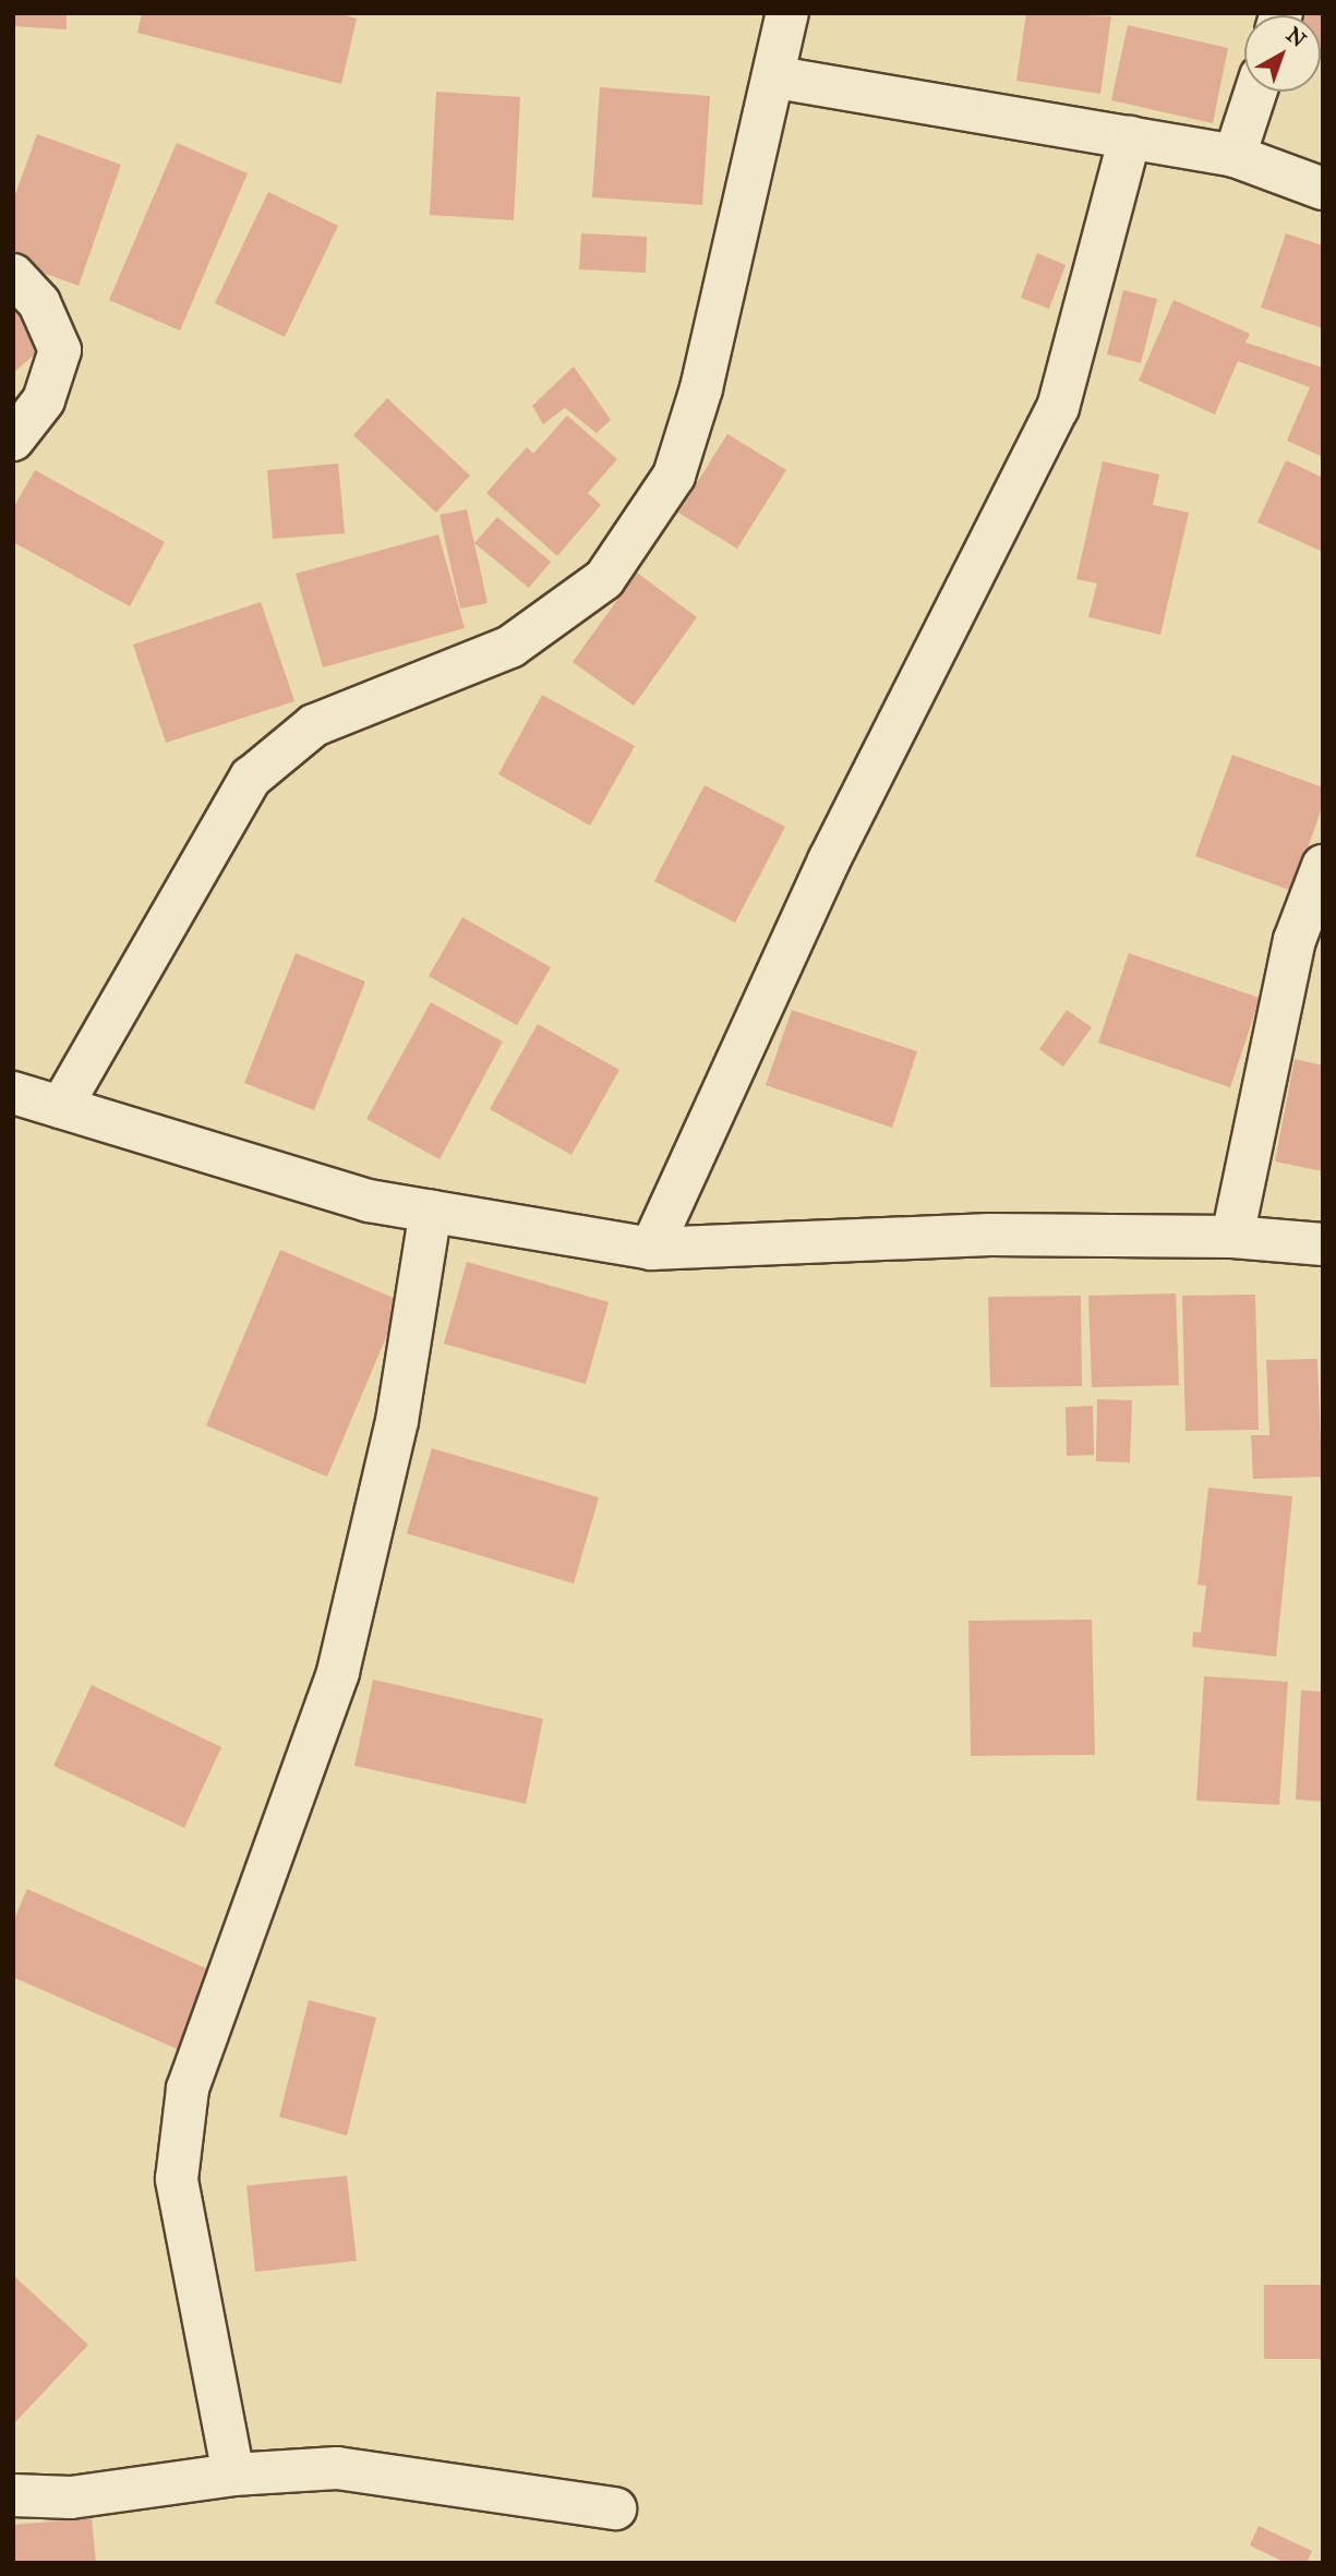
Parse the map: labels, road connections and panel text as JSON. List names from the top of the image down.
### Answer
{
  "north": "top right"
}
